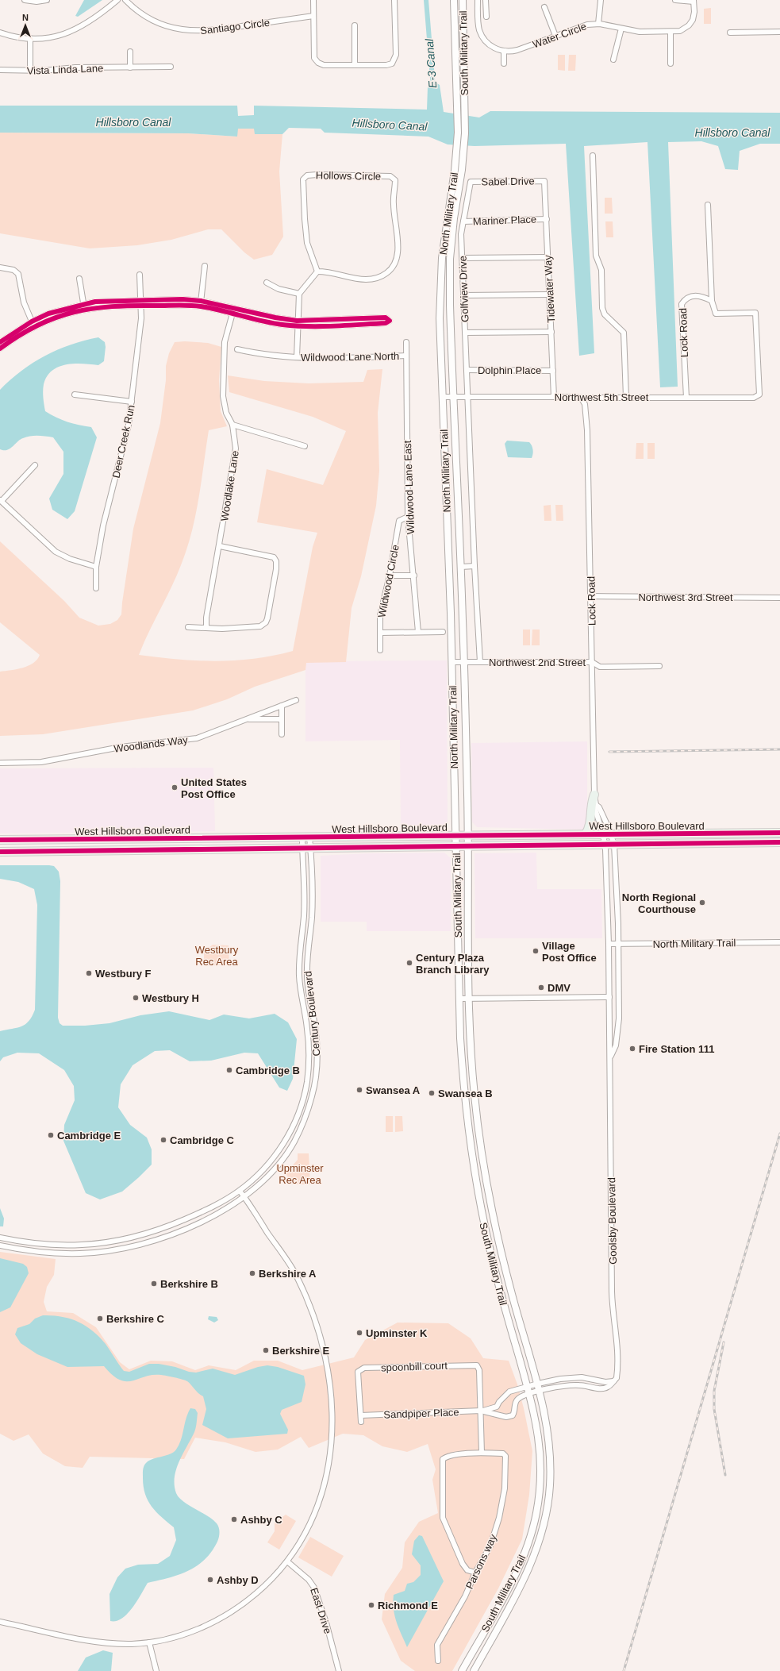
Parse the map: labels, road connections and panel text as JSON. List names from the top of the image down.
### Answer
{
  "streets": {
    "main road": ["West Hillsboro Boulevard"],
    "street": [
      "Santiago Circle",
      "Water Circle",
      "South Military Trail",
      "Vista Linda Lane",
      "Hollows Circle",
      "Sabel Drive",
      "North Military Trail",
      "Mariner Place",
      "Golfview Drive",
      "Tidewater Way",
      "Lock Road",
      "Wildwood Lane North",
      "Dolphin Place",
      "Northwest 5th Street",
      "Deer Creek Run",
      "Woodlake Lane",
      "Wildwood Lane East",
      "Wildwood Circle",
      "Northwest 3rd Street",
      "Northwest 2nd Street",
      "Woodlands Way",
      "Century Boulevard",
      "Goolsby Boulevard",
      "spoonbill court",
      "Sandpiper Place",
      "Parsons way",
      "East Drive"
    ]
  },
  "crossings": [
    ["South Military Trail", "North Military Trail"],
    ["South Military Trail", "West Hillsboro Boulevard"],
    ["South Military Trail", "Sandpiper Place"],
    ["Sabel Drive", "Golfview Drive"],
    ["Sabel Drive", "Tidewater Way"],
    ["North Military Trail", "Northwest 5th Street"],
    ["North Military Trail", "Northwest 2nd Street"],
    ["North Military Trail", "West Hillsboro Boulevard"],
    ["North Military Trail", "Goolsby Boulevard"],
    ["Mariner Place", "Golfview Drive"],
    ["Mariner Place", "Tidewater Way"],
    ["Golfview Drive", "Dolphin Place"],
    ["Golfview Drive", "Northwest 5th Street"],
    ["Tidewater Way", "Dolphin Place"],
    ["Tidewater Way", "Northwest 5th Street"],
    ["Lock Road", "Northwest 5th Street"],
    ["Lock Road", "Northwest 3rd Street"],
    ["Lock Road", "Northwest 2nd Street"],
    ["Lock Road", "West Hillsboro Boulevard"],
    ["Lock Road", "Goolsby Boulevard"],
    ["Wildwood Lane North", "Wildwood Lane East"],
    ["Wildwood Lane East", "Wildwood Circle"],
    ["West Hillsboro Boulevard", "Century Boulevard"],
    ["West Hillsboro Boulevard", "Goolsby Boulevard"],
    ["spoonbill court", "Sandpiper Place"]
  ],
  "water": ["E-3 Canal", "Hillsboro Canal"],
  "parks": ["Westbury Rec Area", "Upminster Rec Area"],
  "places": [
    "United States Post Office",
    "North Regional Courthouse",
    "Village Post Office",
    "Century Plaza Branch Library",
    "Westbury F",
    "DMV",
    "Westbury H",
    "Fire Station 111",
    "Cambridge B",
    "Swansea A",
    "Swansea B",
    "Cambridge E",
    "Cambridge C",
    "Berkshire A",
    "Berkshire B",
    "Berkshire C",
    "Upminster K",
    "Berkshire E",
    "Ashby C",
    "Ashby D",
    "Richmond E"
  ],
  "north": "top"
}
